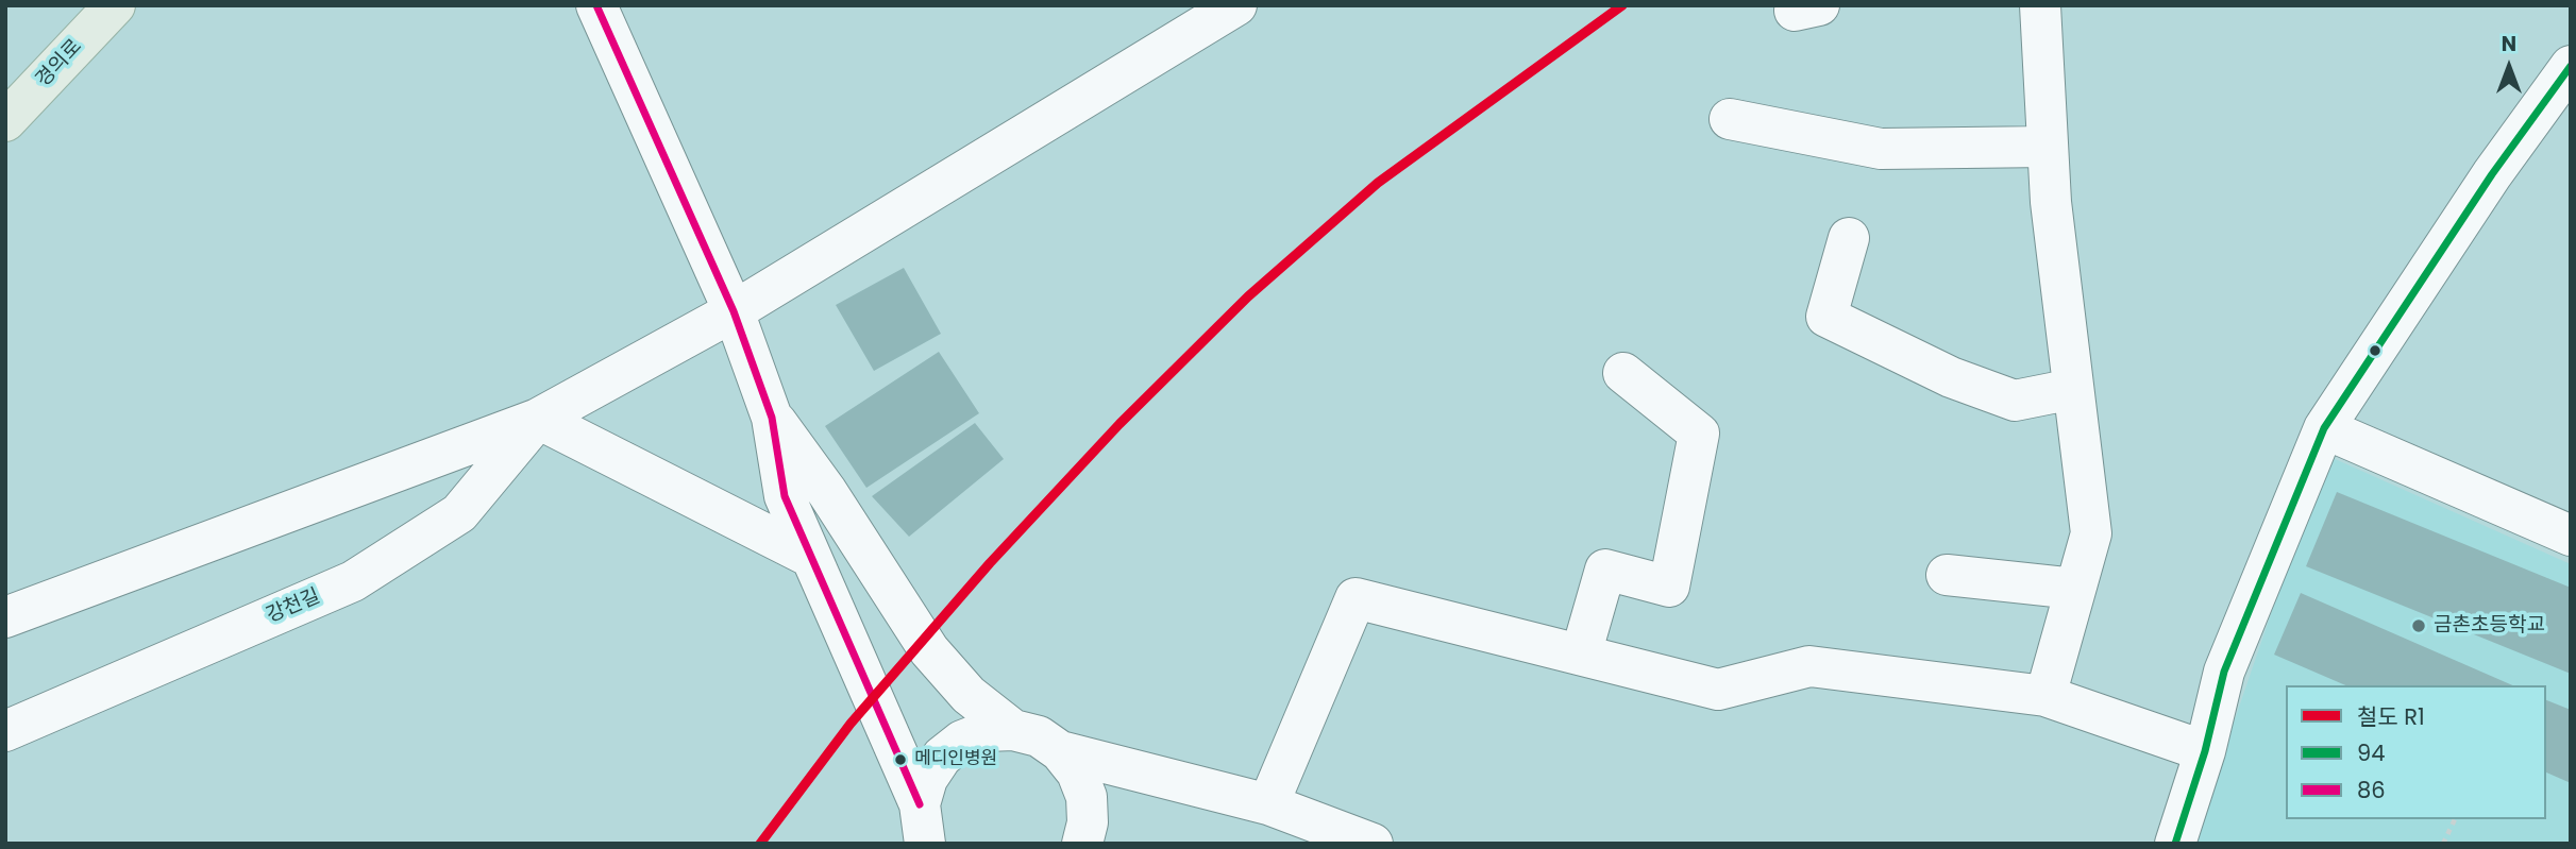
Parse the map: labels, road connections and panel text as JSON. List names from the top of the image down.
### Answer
{
  "streets": {
    "main road": ["경의로"],
    "street": ["강천길"]
  },
  "places": ["금촌초등학교", "메디인병원"],
  "lines": ["rail line R1", "transit line 86", "transit line 94"],
  "legend": ["철도 R1", "94", "86"],
  "north": "top"
}
